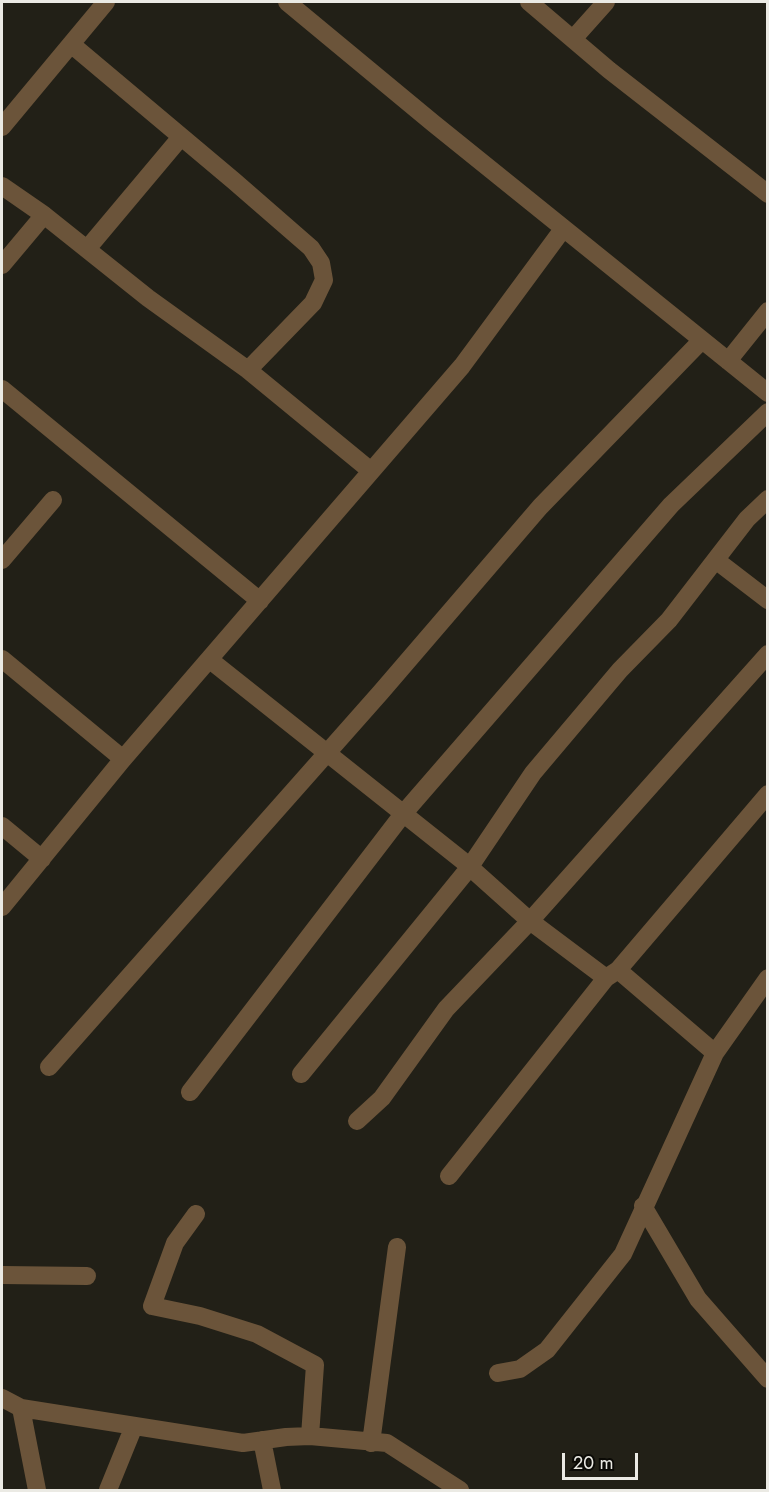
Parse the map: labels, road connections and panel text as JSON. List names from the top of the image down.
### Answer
{
  "scale_bar": "20 m"
}
